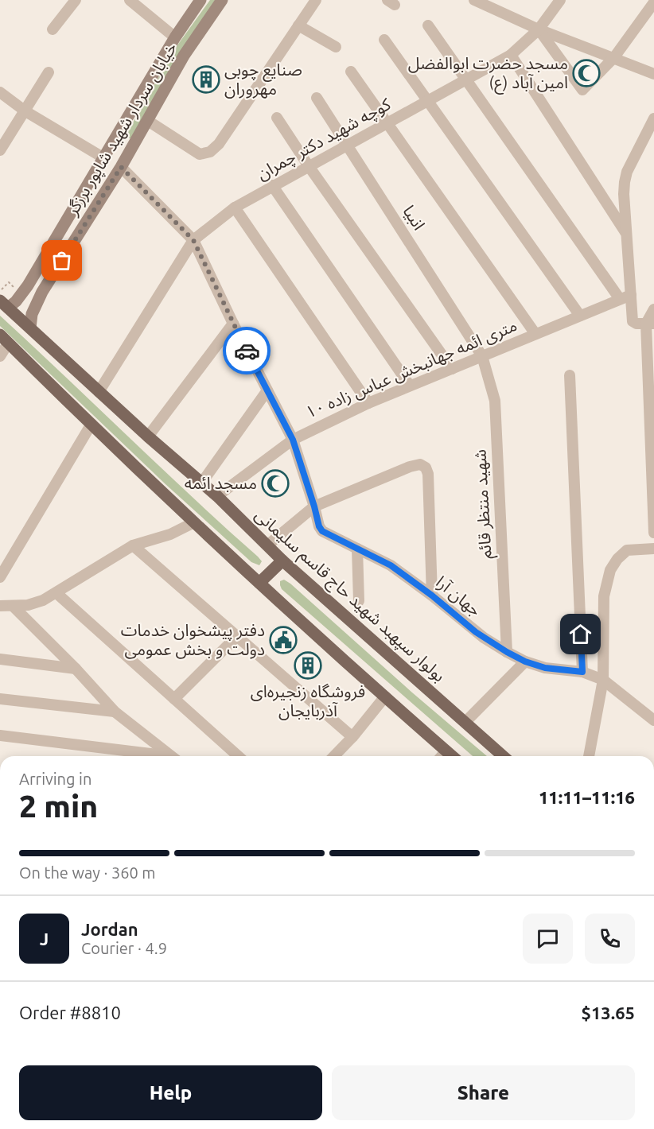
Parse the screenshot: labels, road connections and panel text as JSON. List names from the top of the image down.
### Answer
{
  "streets": {
    "main road": ["خیابان سردار شهید شاپور برزگر", "بولوار سپهبد شهید حاج قاسم سلیمانی"],
    "street": [
      "کوچه شهید دکتر چمران",
      "انبیا",
      "۱۰ متری ائمه جهانبخش عباس زاده",
      "شهید منتظر قائم",
      "جهان آرا"
    ]
  },
  "crossings": [
    ["خیابان سردار شهید شاپور برزگر", "بولوار سپهبد شهید حاج قاسم سلیمانی"],
    ["خیابان سردار شهید شاپور برزگر", "جهان آرا"],
    ["کوچه شهید دکتر چمران", "انبیا"],
    ["کوچه شهید دکتر چمران", "بولوار سپهبد شهید حاج قاسم سلیمانی"],
    ["کوچه شهید دکتر چمران", "جهان آرا"],
    ["انبیا", "۱۰ متری ائمه جهانبخش عباس زاده"],
    ["انبیا", "شهید منتظر قائم"],
    ["۱۰ متری ائمه جهانبخش عباس زاده", "شهید منتظر قائم"],
    ["۱۰ متری ائمه جهانبخش عباس زاده", "بولوار سپهبد شهید حاج قاسم سلیمانی"],
    ["۱۰ متری ائمه جهانبخش عباس زاده", "جهان آرا"],
    ["شهید منتظر قائم", "جهان آرا"]
  ],
  "places": {
    "mosque": ["مسجد حضرت ابوالفضل (ع) امین آباد", "مسجد ائمه"],
    "building": ["صنایع چوبی مهروران", "فروشگاه زنجیره‌ای آذربایجان"],
    "public building": ["دفتر پیشخوان خدمات دولت و بخش عمومی"]
  },
  "page": {
    "heading": ["2 min", "Arriving in", "11:11–11:16"],
    "panel": [
      "Jordan",
      "Courier · 4.9",
      "Order #8810",
      "$13.65"
    ],
    "bar": "On the way · 360 m",
    "round": "J",
    "buttons": ["Help", "Share"]
  }
}
